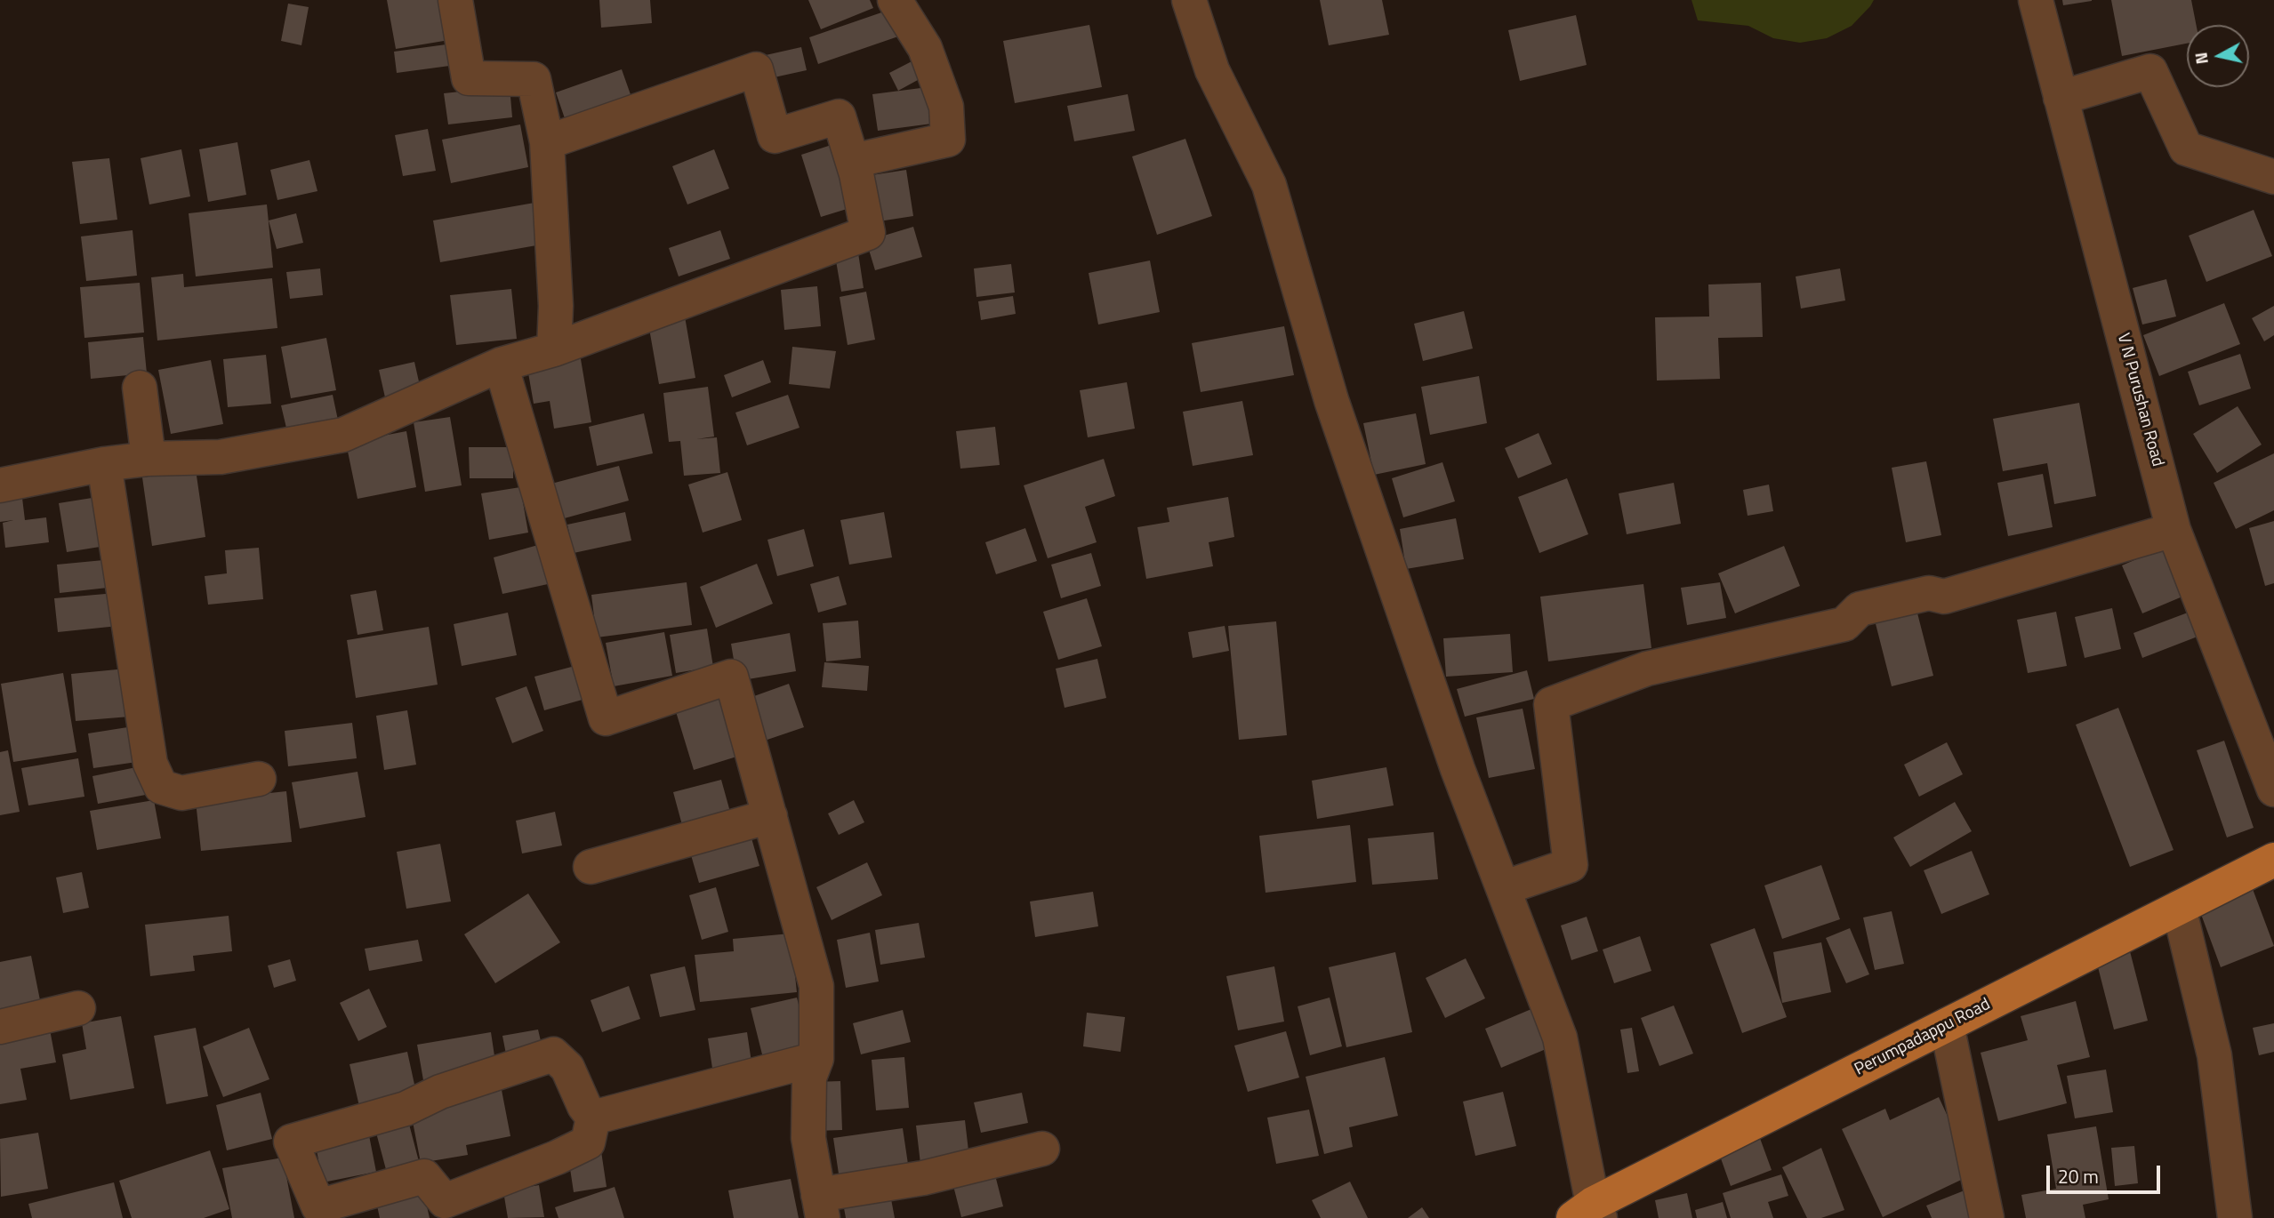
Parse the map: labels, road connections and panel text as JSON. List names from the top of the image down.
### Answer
{
  "streets": {
    "main road": ["Perumpadappu Road"],
    "street": ["V N Purushan Road"]
  },
  "scale_bar": "20 m",
  "north": "left"
}
